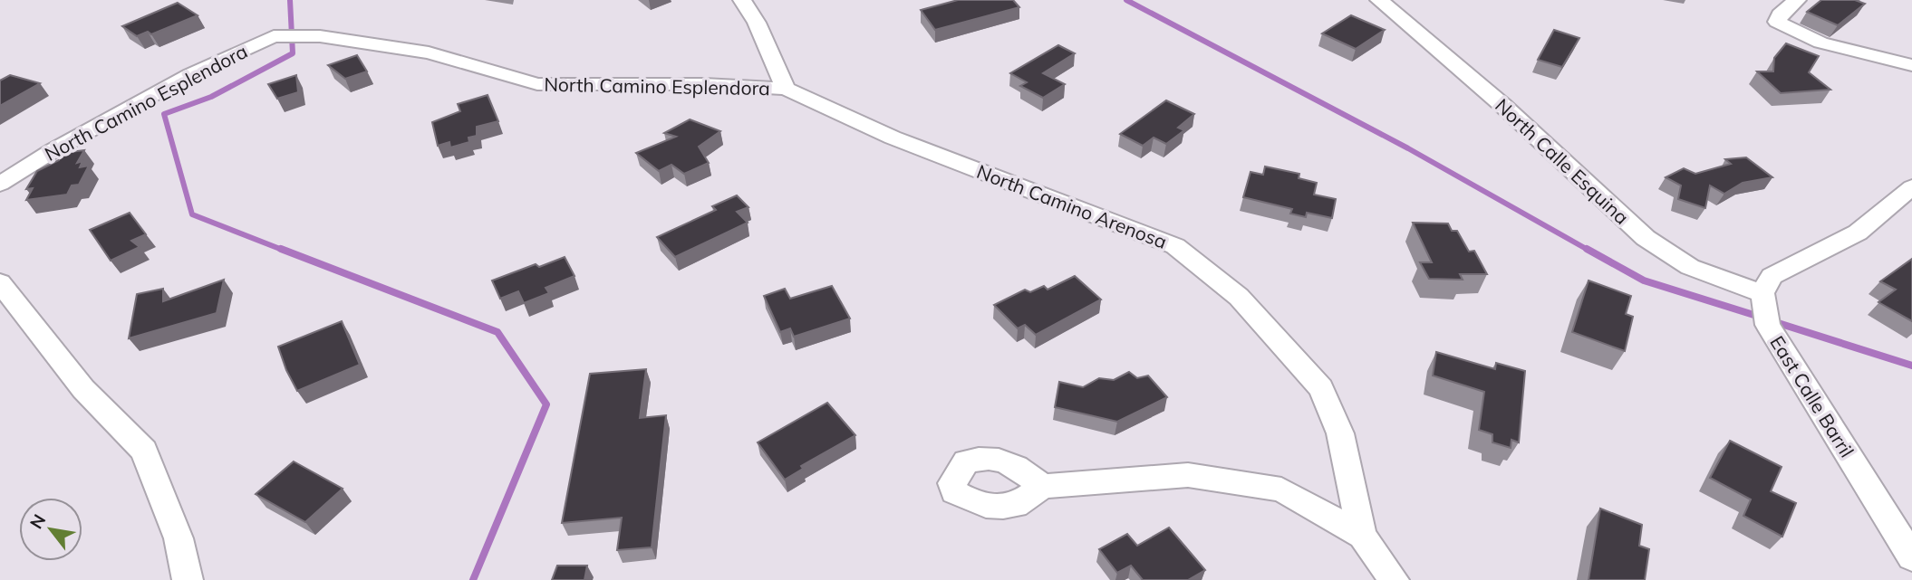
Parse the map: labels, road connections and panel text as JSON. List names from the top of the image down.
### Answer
{
  "streets": {
    "street": [
      "North Camino Esplendora",
      "North Calle Esquina",
      "North Camino Arenosa",
      "East Calle Barril"
    ]
  },
  "crossings": [
    ["North Camino Esplendora", "North Camino Arenosa"],
    ["North Calle Esquina", "East Calle Barril"]
  ],
  "north": "top left"
}
